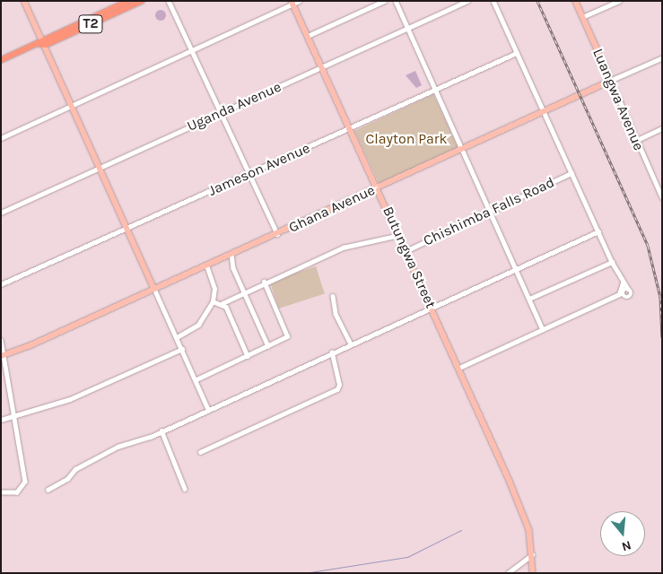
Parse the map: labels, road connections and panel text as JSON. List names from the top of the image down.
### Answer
{
  "streets": {
    "highway": ["T2"],
    "main road": ["Luangwa Avenue", "Ghana Avenue", "Butungwa Street"],
    "street": ["Uganda Avenue", "Jameson Avenue", "Chishimba Falls Road"]
  },
  "crossings": [
    ["Luangwa Avenue", "Ghana Avenue"],
    ["Uganda Avenue", "Butungwa Street"],
    ["Jameson Avenue", "Butungwa Street"],
    ["Ghana Avenue", "Butungwa Street"],
    ["Chishimba Falls Road", "Butungwa Street"]
  ],
  "parks": ["Clayton Park"],
  "north": "bottom"
}
